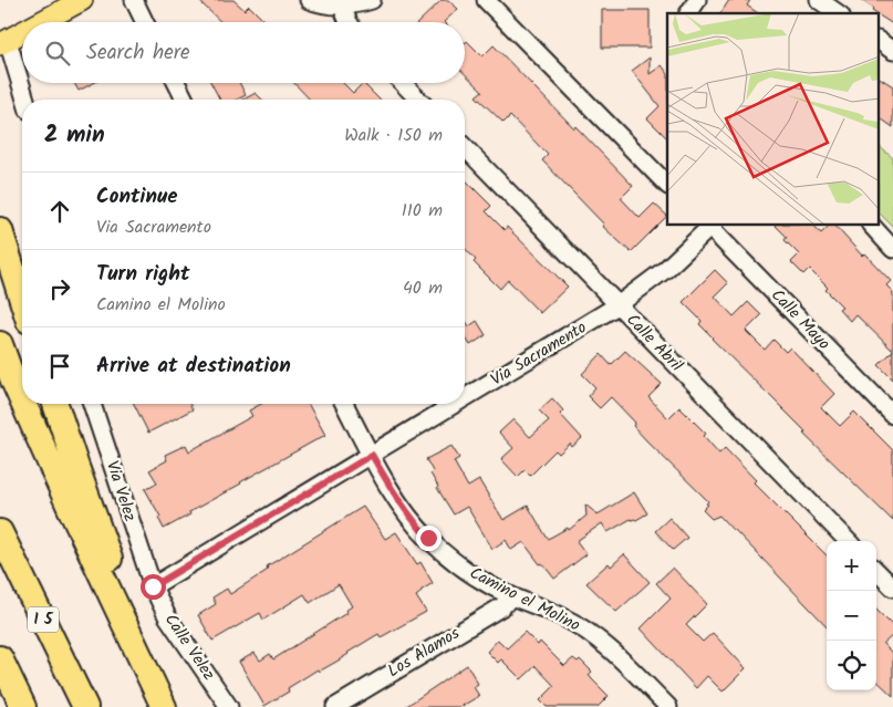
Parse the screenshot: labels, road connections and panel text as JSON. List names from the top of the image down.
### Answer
{
  "streets": {
    "highway": ["I 5"],
    "street": [
      "Calle Mayo",
      "Calle Abril",
      "Via Sacramento",
      "Via Velez",
      "Camino el Molino",
      "Calle Velez",
      "Los Alamos"
    ]
  },
  "crossings": [
    ["Calle Mayo", "Via Sacramento"],
    ["Calle Abril", "Via Sacramento"],
    ["Via Sacramento", "Via Velez"],
    ["Via Sacramento", "Camino el Molino"],
    ["Via Sacramento", "Calle Velez"],
    ["Via Velez", "Calle Velez"],
    ["Camino el Molino", "Los Alamos"]
  ],
  "page": {
    "search": "Search here",
    "heading": ["2 min", "Walk · 150 m"],
    "list": [
      ["Continue", "Via Sacramento", "110 m"],
      ["Turn right", "Camino el Molino", "40 m"],
      "Arrive at destination"
    ],
    "map_buttons": ["+", "−"]
  }
}
